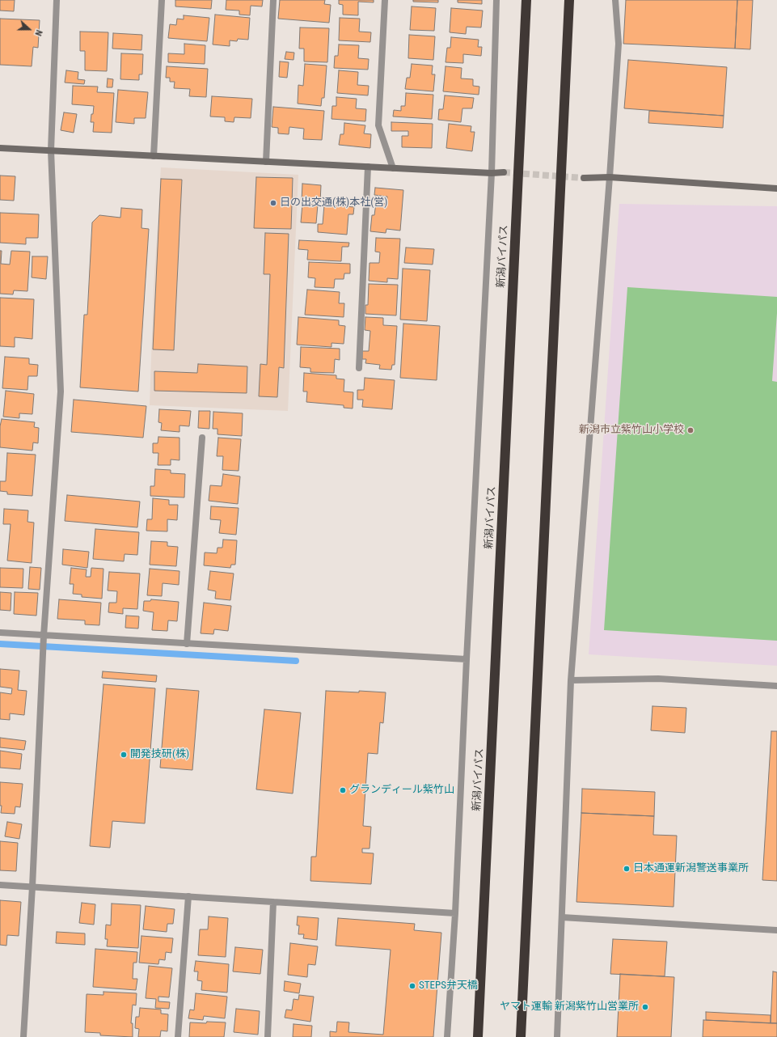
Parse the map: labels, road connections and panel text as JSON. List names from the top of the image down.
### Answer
{
  "streets": {
    "highway": ["新潟バイパス"]
  },
  "places": [
    "日の出交通(株)本社(営)",
    "新潟市立紫竹山小学校",
    "開発技研(株)",
    "グランディール紫竹山",
    "日本通運新潟警送事業所",
    "STEPS弁天橋",
    "ヤマト運輸 新潟紫竹山営業所"
  ],
  "north": "right"
}
